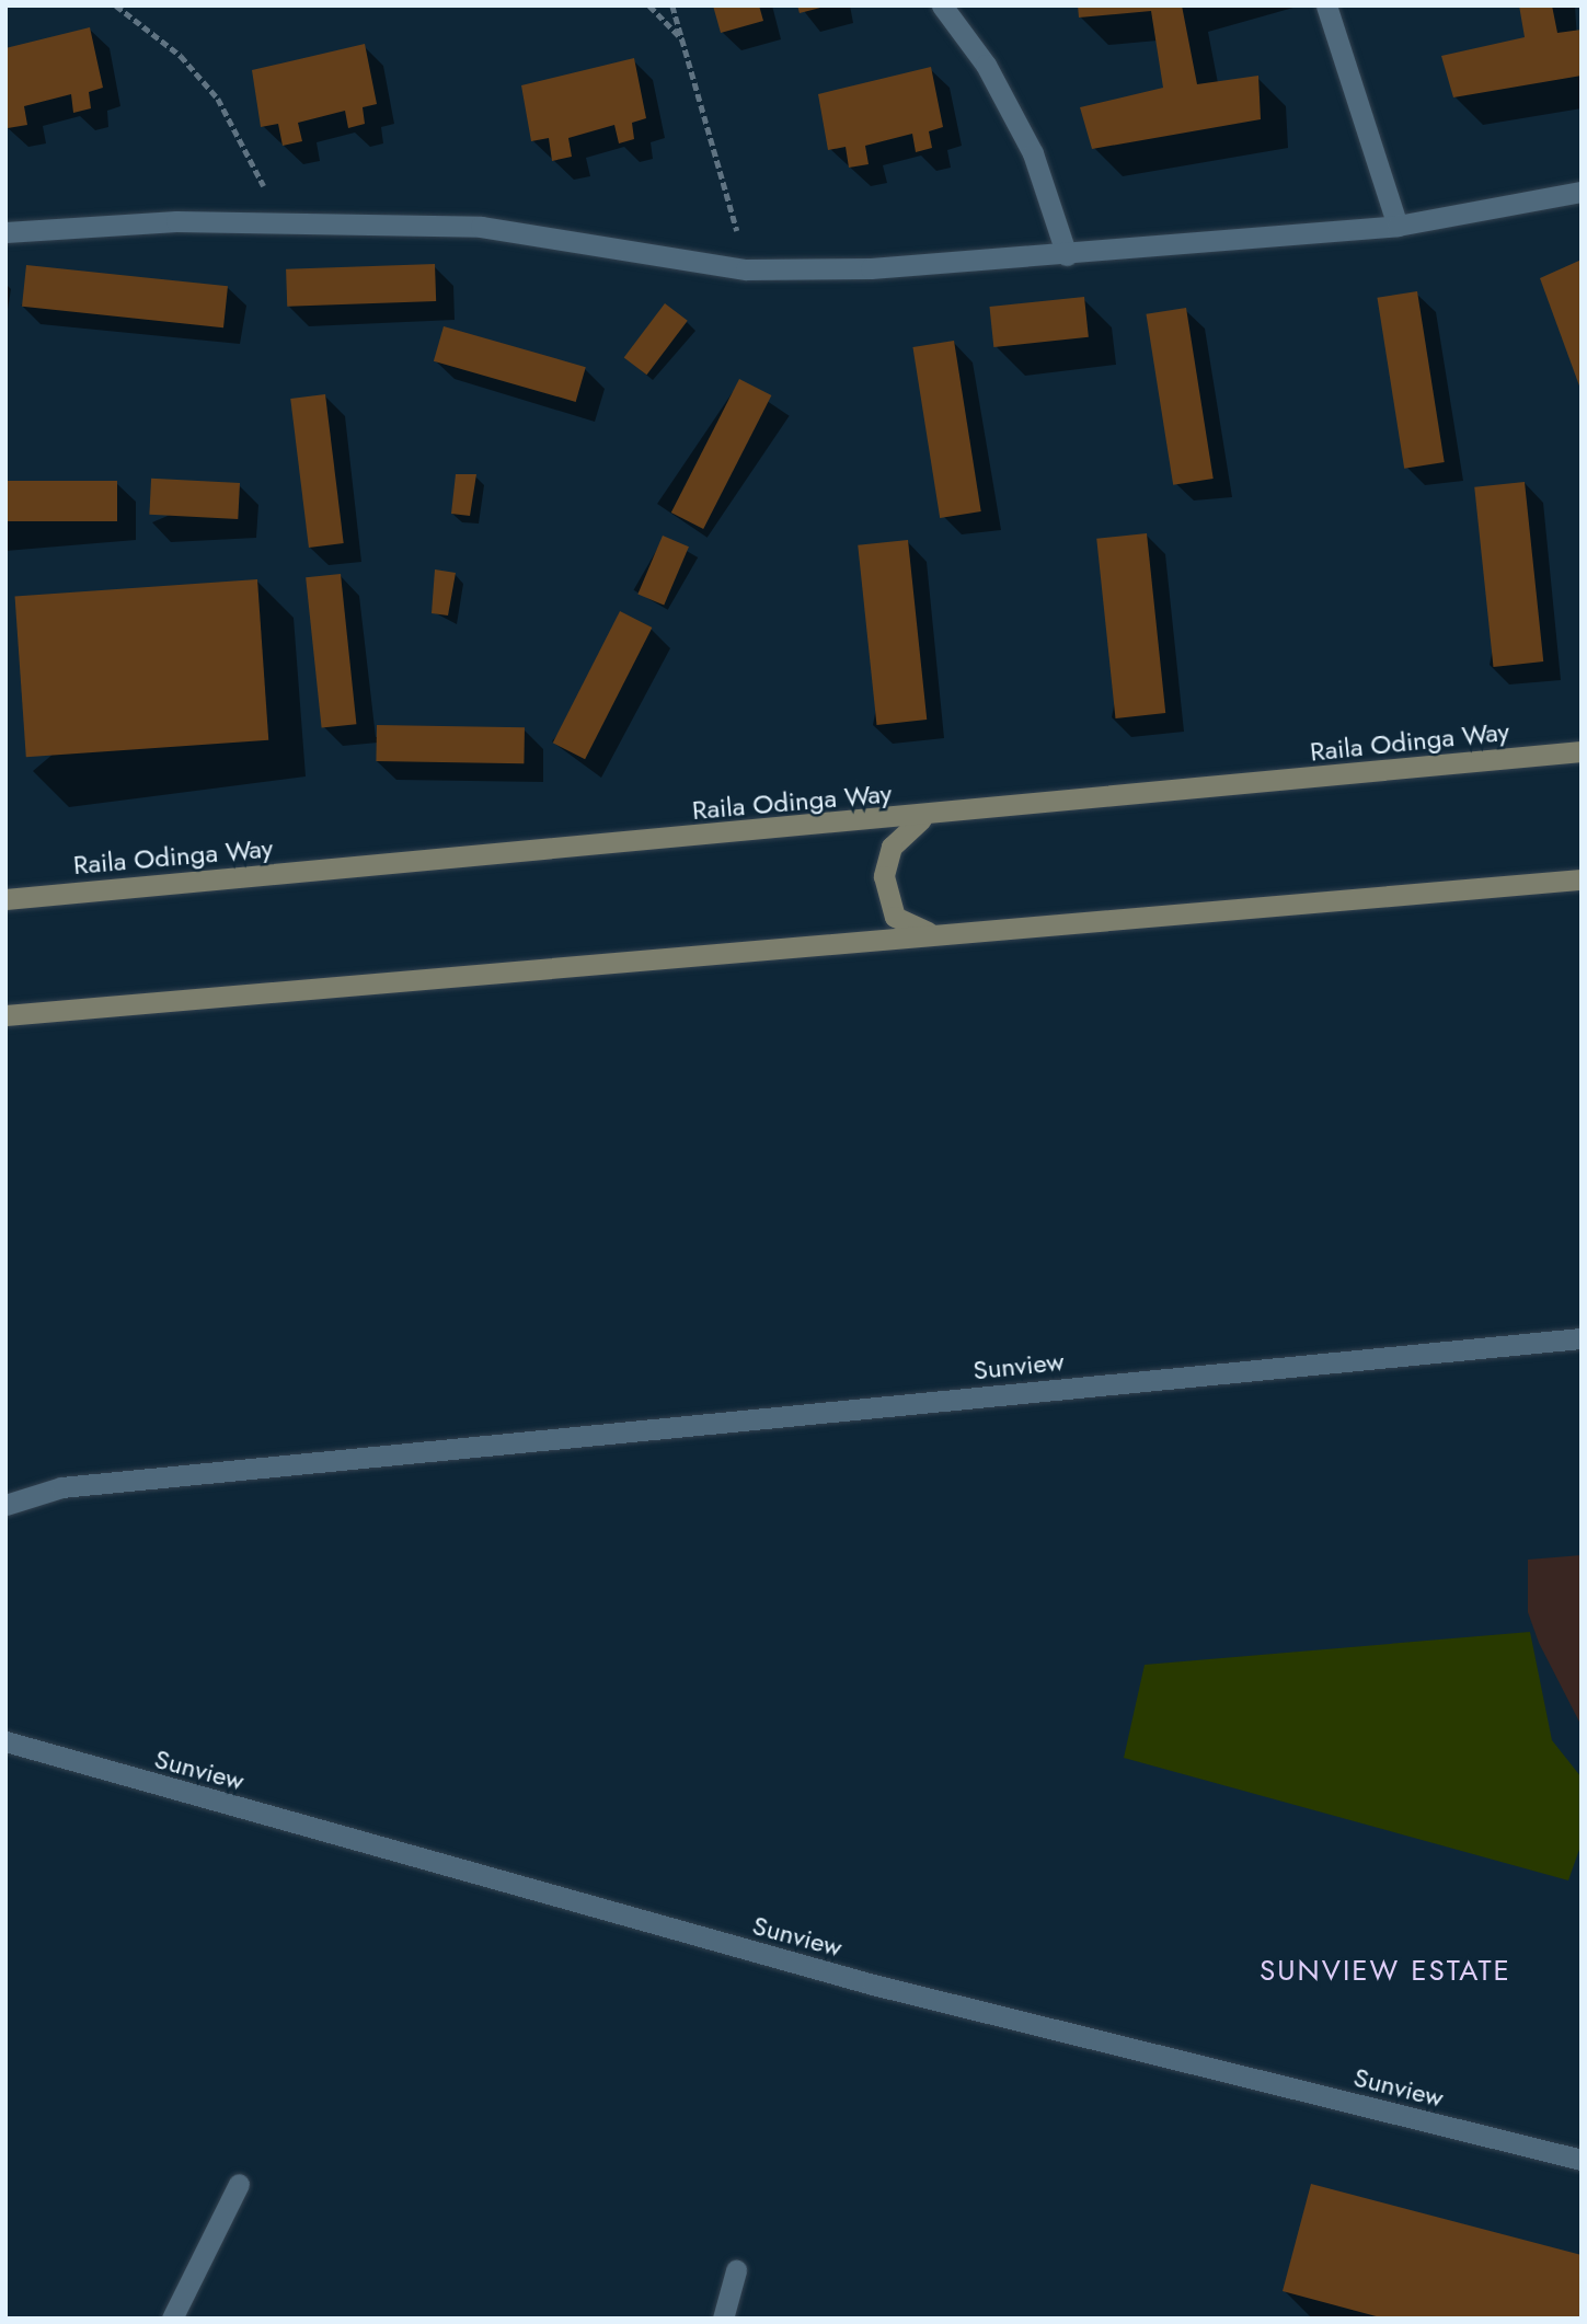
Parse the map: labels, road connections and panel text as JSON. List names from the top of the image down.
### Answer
{
  "streets": {
    "main road": ["Raila Odinga Way"],
    "street": ["Sunview"]
  },
  "districts": ["SUNVIEW ESTATE"]
}
